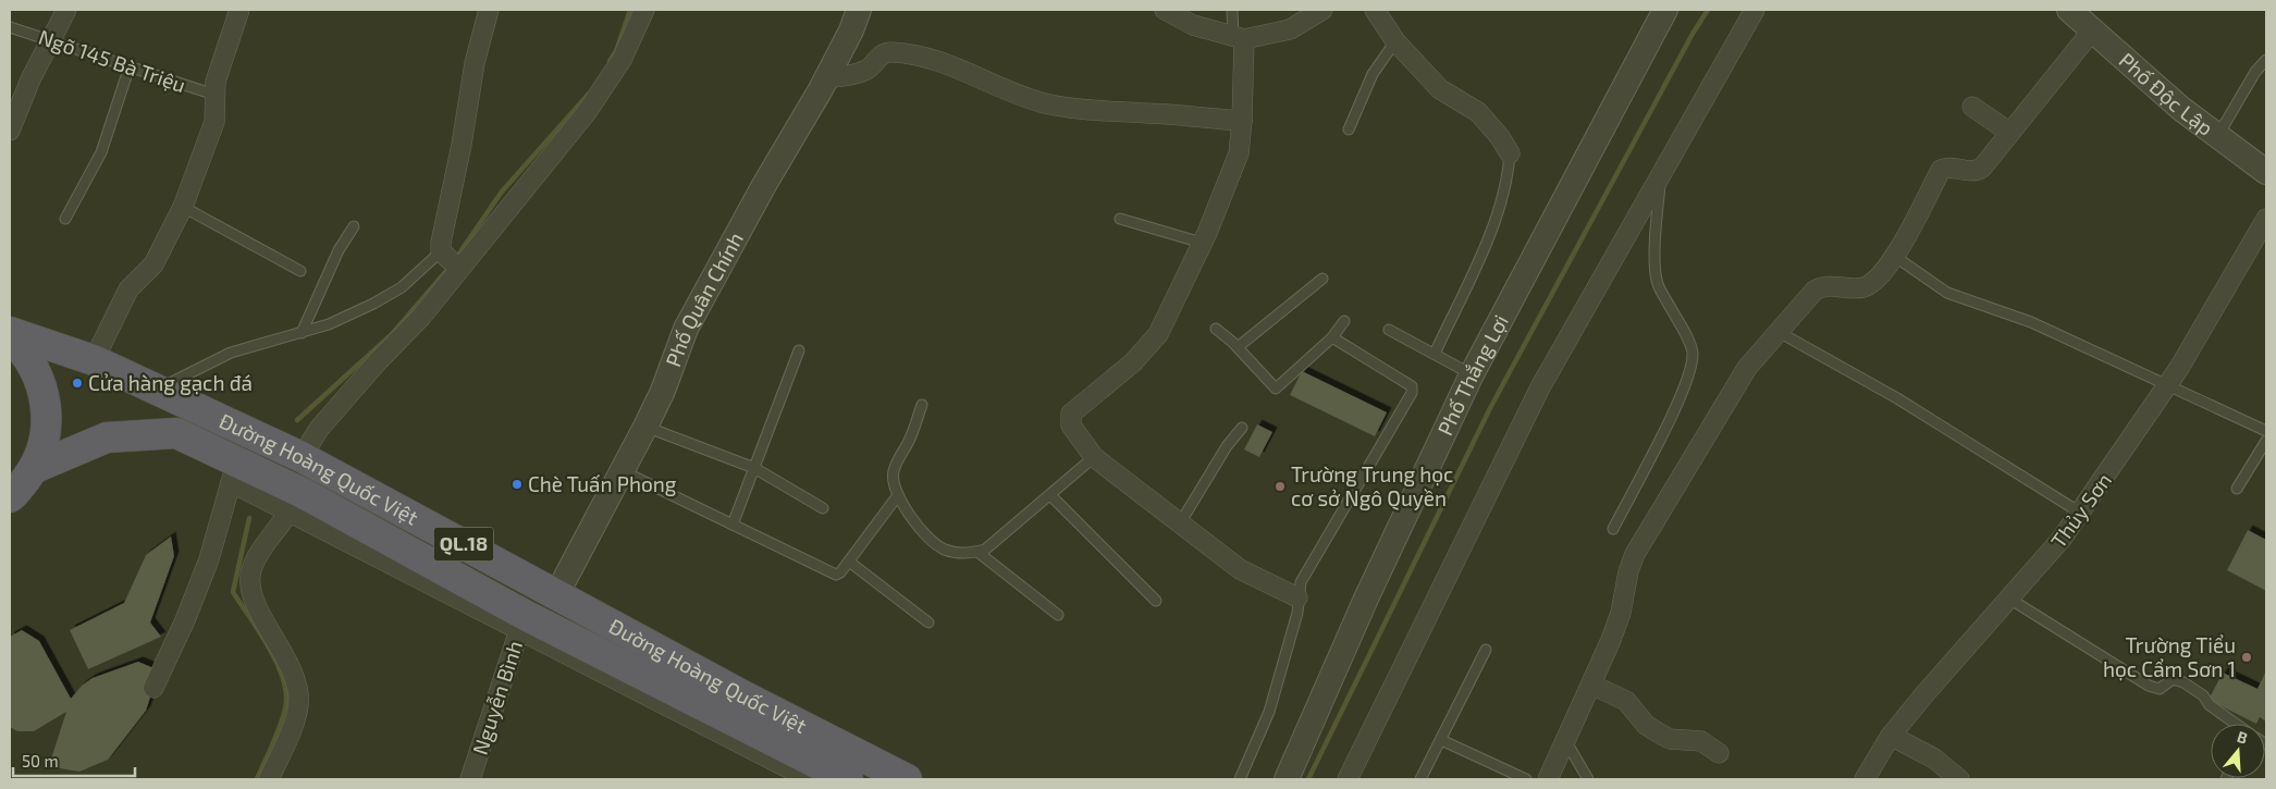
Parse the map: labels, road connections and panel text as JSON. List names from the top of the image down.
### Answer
{
  "streets": {
    "highway": ["Đường Hoàng Quốc Việt", "QL.18"],
    "street": [
      "Phố Độc Lập",
      "Phố Quân Chính",
      "Phố Thắng Lợi",
      "Thủy Sơn",
      "Nguyễn Bình"
    ],
    "lane": ["Ngõ 145 Bà Triệu"]
  },
  "crossings": [
    ["Phố Quân Chính", "Đường Hoàng Quốc Việt"],
    ["Đường Hoàng Quốc Việt", "QL.18"],
    ["Đường Hoàng Quốc Việt", "Nguyễn Bình"]
  ],
  "places": [
    "Cửa hàng gạch đá",
    "Chè Tuấn Phong",
    "Trường Trung học cơ sở Ngô Quyền",
    "Trường Tiểu học Cẩm Sơn 1"
  ],
  "scale_bar": "50 m",
  "north": "top"
}
